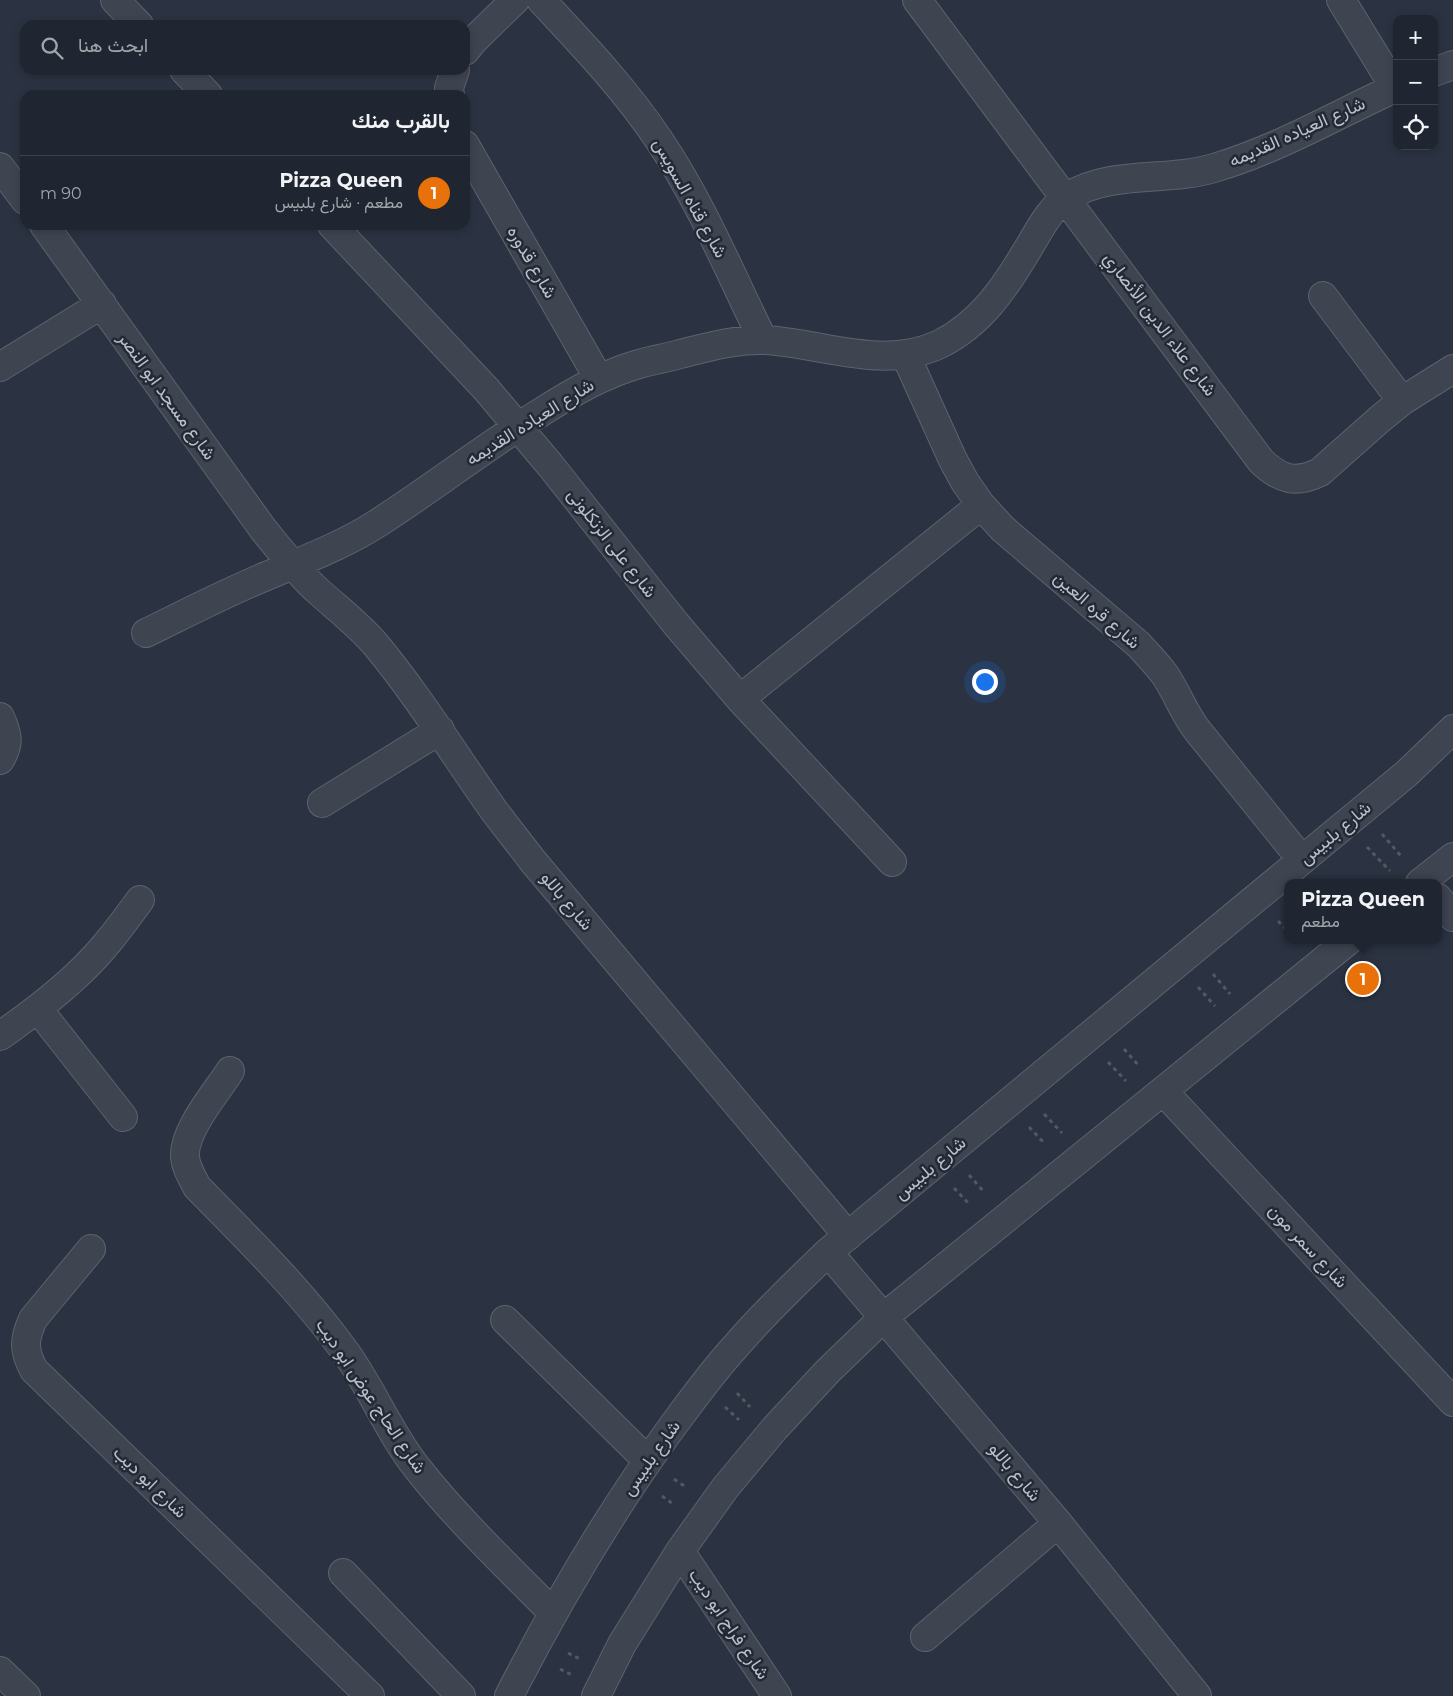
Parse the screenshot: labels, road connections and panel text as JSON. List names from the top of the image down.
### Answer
{
  "streets": {
    "street": [
      "شارع العياده القديمه",
      "شارع قناه السويس",
      "شارع قدوره",
      "شارع علاء الدين الأنصاري",
      "شارع مسجد ابو النصر",
      "شارع على الزنكلونى",
      "شارع قره العين",
      "شارع بلبيس",
      "شارع باللو",
      "شارع سمر مون",
      "شارع الحاج عوض ابو ديب",
      "شارع ابو ديب",
      "شارع فراج ابو ديب"
    ]
  },
  "crossings": [
    ["شارع العياده القديمه", "شارع قناه السويس"],
    ["شارع العياده القديمه", "شارع قدوره"],
    ["شارع العياده القديمه", "شارع علاء الدين الأنصاري"],
    ["شارع العياده القديمه", "شارع مسجد ابو النصر"],
    ["شارع العياده القديمه", "شارع على الزنكلونى"],
    ["شارع العياده القديمه", "شارع قره العين"],
    ["شارع العياده القديمه", "شارع باللو"],
    ["شارع مسجد ابو النصر", "شارع باللو"],
    ["شارع قره العين", "شارع بلبيس"],
    ["شارع بلبيس", "شارع باللو"],
    ["شارع بلبيس", "شارع الحاج عوض ابو ديب"]
  ],
  "page": {
    "map_buttons": ["+", "−"],
    "search": "ابحث هنا",
    "heading": "بالقرب منك",
    "list": [
      {
        "mark": "1",
        "name": "Pizza Queen",
        "note": "مطعم · شارع بلبيس",
        "value": "90 m"
      }
    ],
    "popup": ["Pizza Queen", "مطعم"],
    "pins": "1"
  }
}
